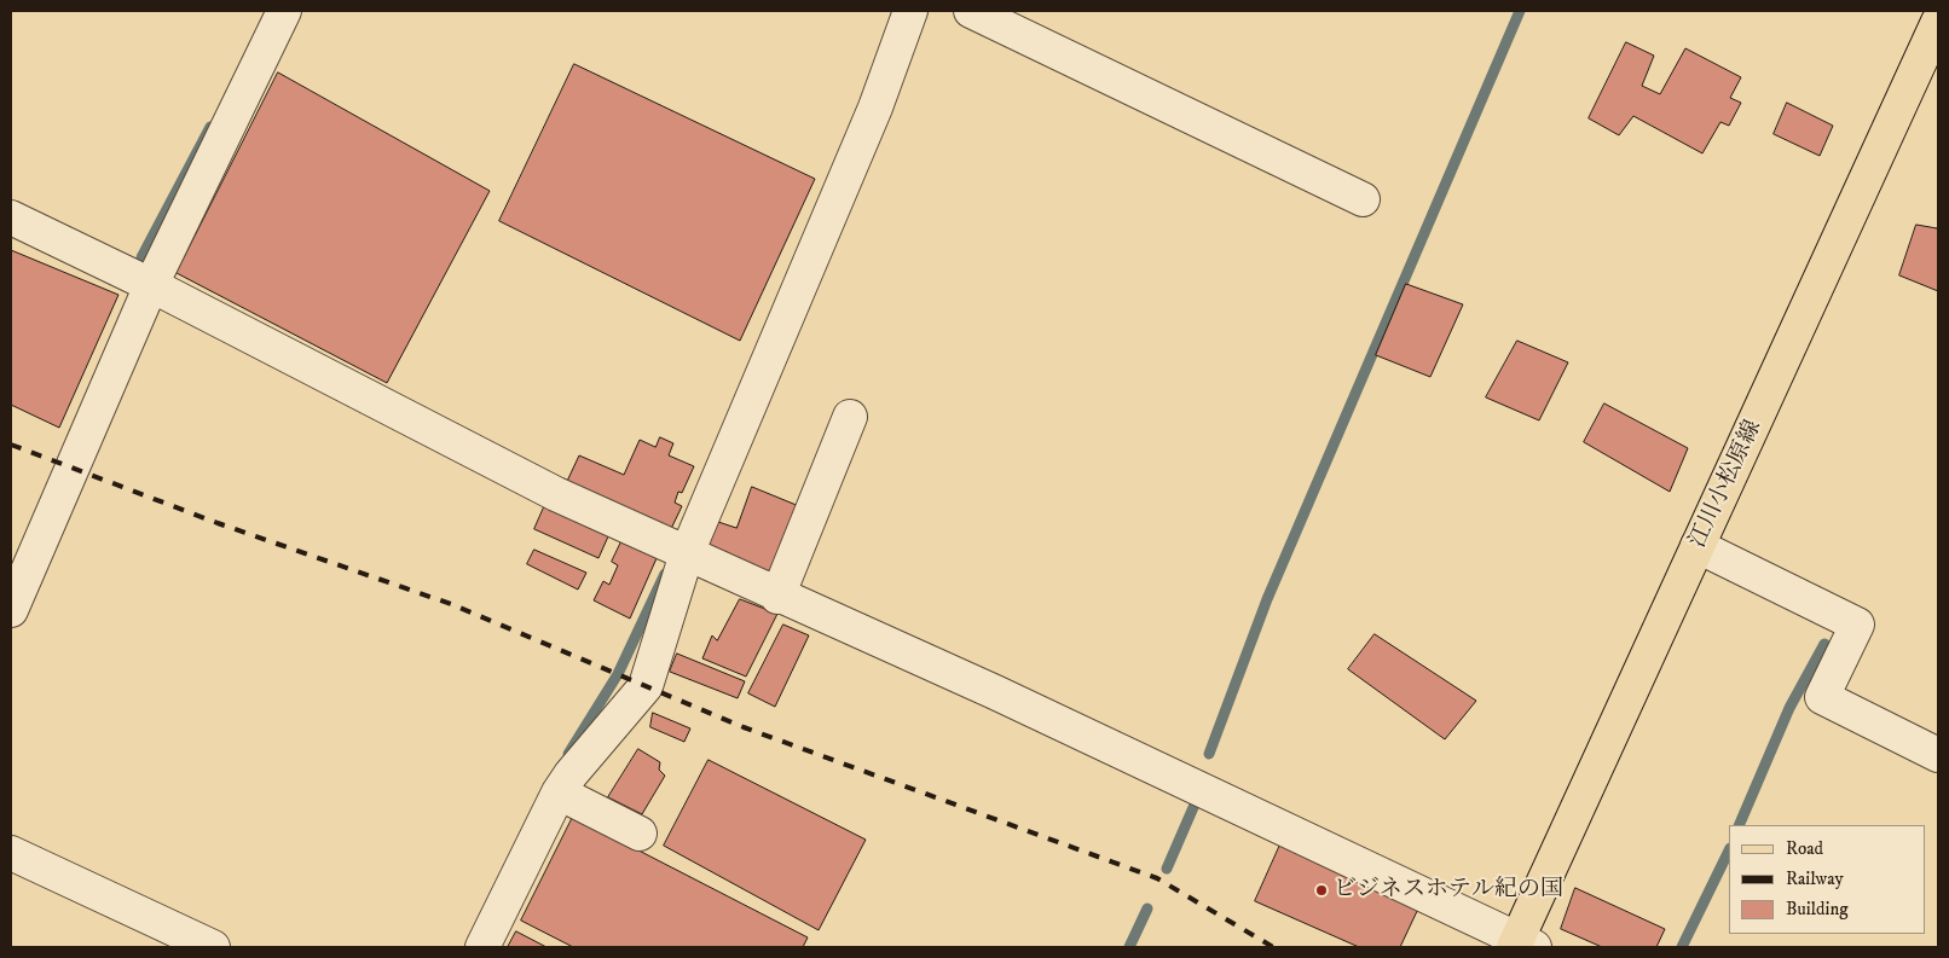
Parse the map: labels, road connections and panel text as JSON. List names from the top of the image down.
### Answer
{
  "streets": {
    "main road": ["江川小松原線"]
  },
  "places": ["ビジネスホテル紀の国"],
  "legend": ["Road", "Railway", "Building"]
}
